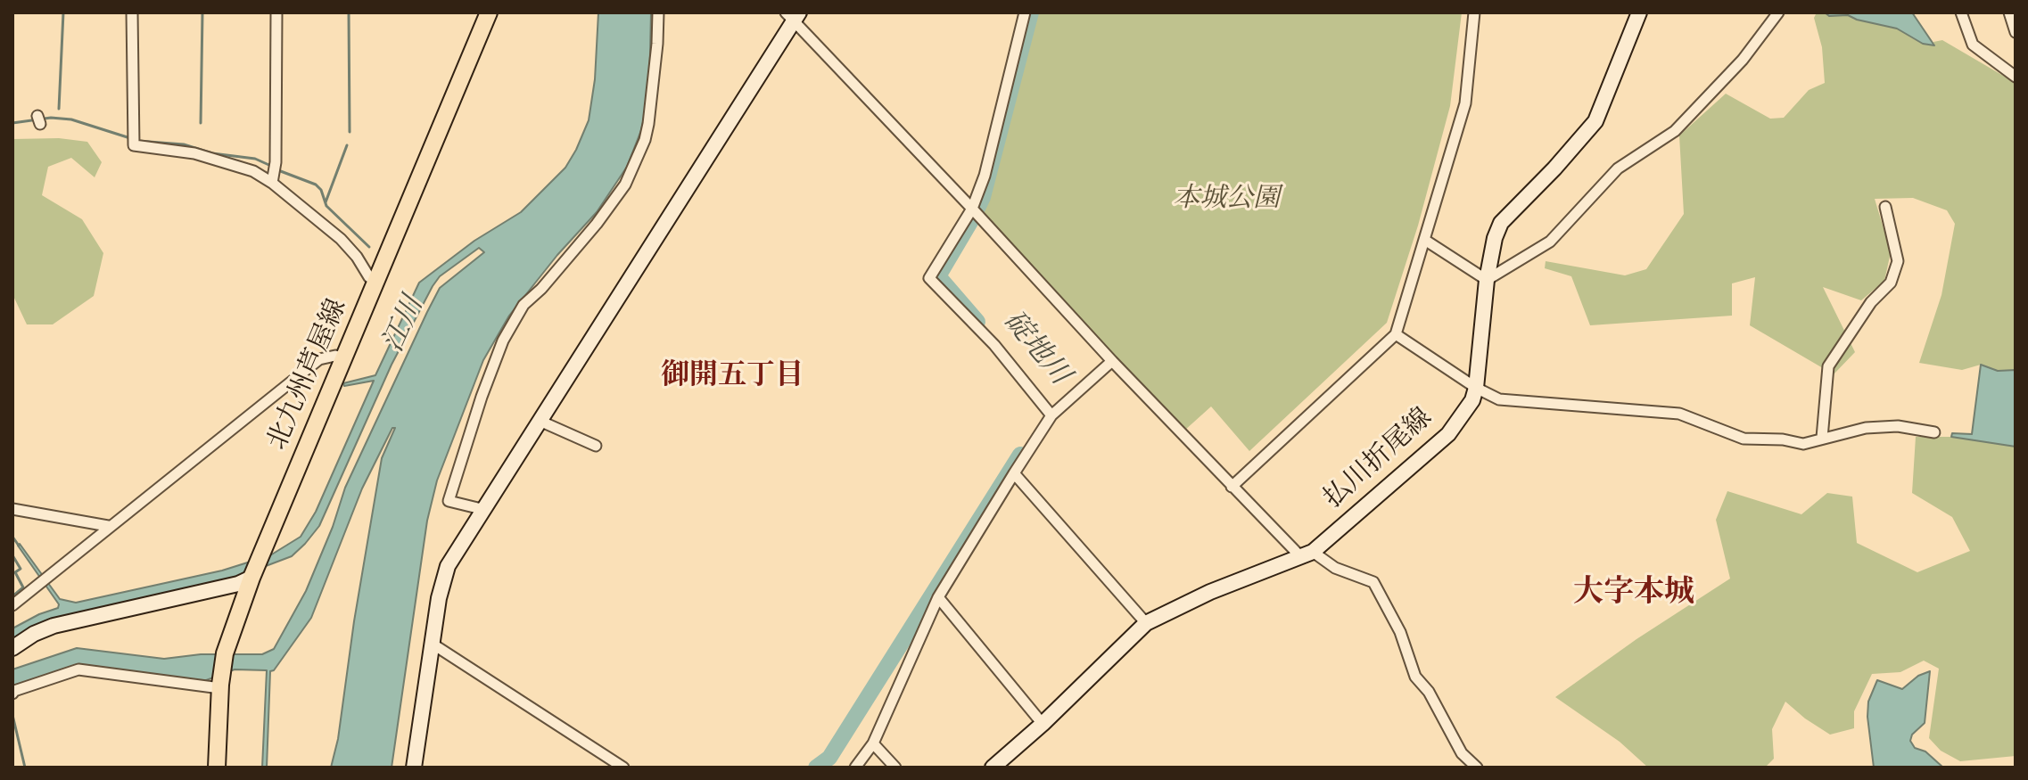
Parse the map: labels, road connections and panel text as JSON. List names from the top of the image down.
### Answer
{
  "streets": {
    "main road": ["北九州芦屋線"],
    "street": ["払川折尾線"]
  },
  "districts": ["御開五丁目", "大字本城"],
  "water": ["江川", "碇地川"],
  "parks": ["本城公園"]
}
